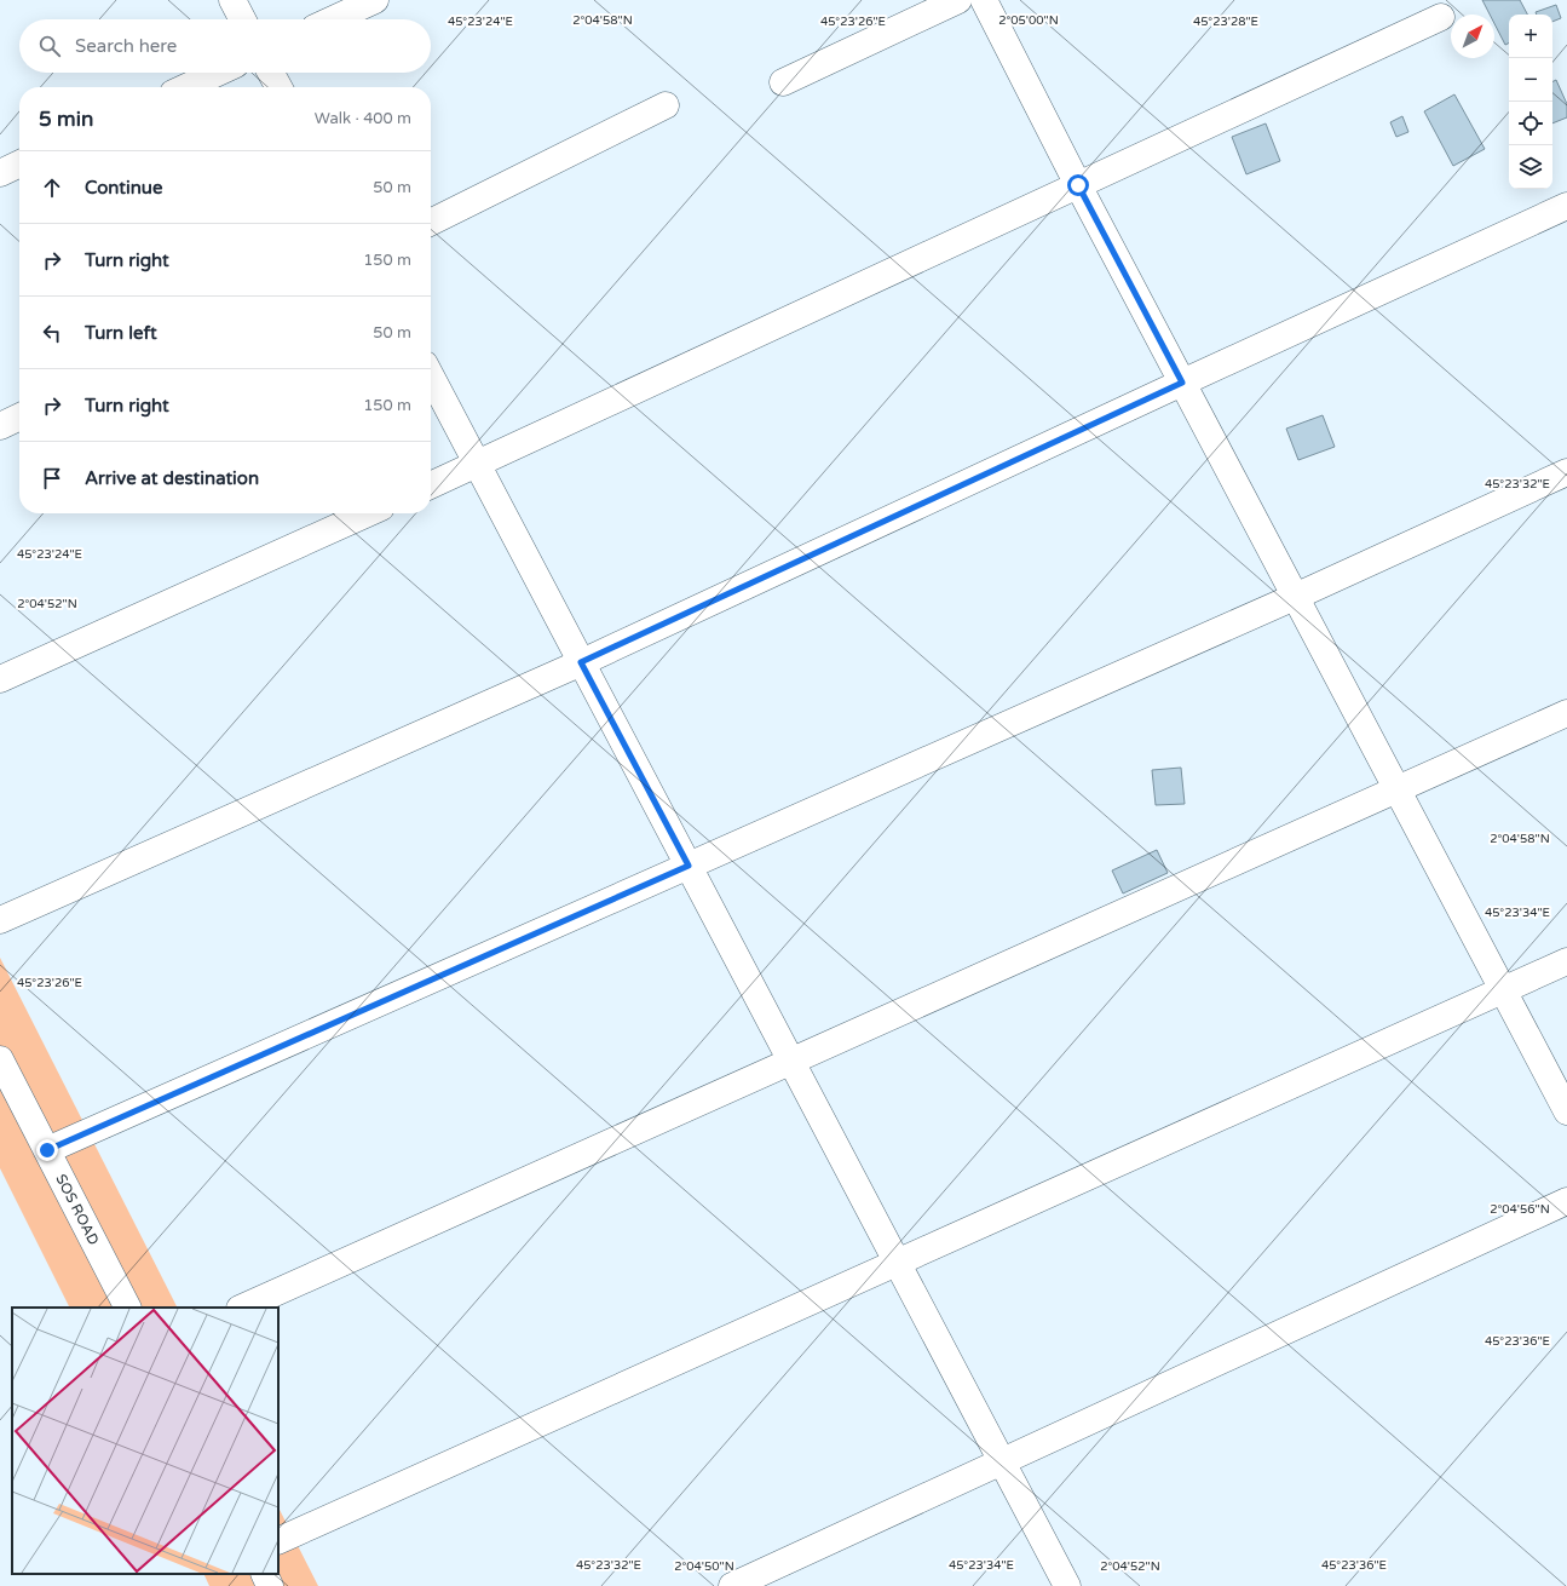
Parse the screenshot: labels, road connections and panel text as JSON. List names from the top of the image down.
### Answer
{
  "streets": {
    "street": ["SOS ROAD"]
  },
  "north": "top right",
  "page": {
    "map_buttons": ["+", "−"],
    "search": "Search here",
    "heading": ["5 min", "Walk · 400 m"],
    "list": [
      ["Continue", "50 m"],
      ["Turn right", "150 m"],
      ["Turn left", "50 m"],
      ["Turn right", "150 m"],
      "Arrive at destination"
    ]
  },
  "coordinates": [
    "2°04'58\"N",
    "2°05'00\"N",
    "45°23'24\"E",
    "45°23'26\"E",
    "45°23'28\"E",
    "45°23'32\"E",
    "2°04'52\"N",
    "45°23'34\"E",
    "2°04'56\"N",
    "45°23'36\"E",
    "2°04'50\"N"
  ]
}
